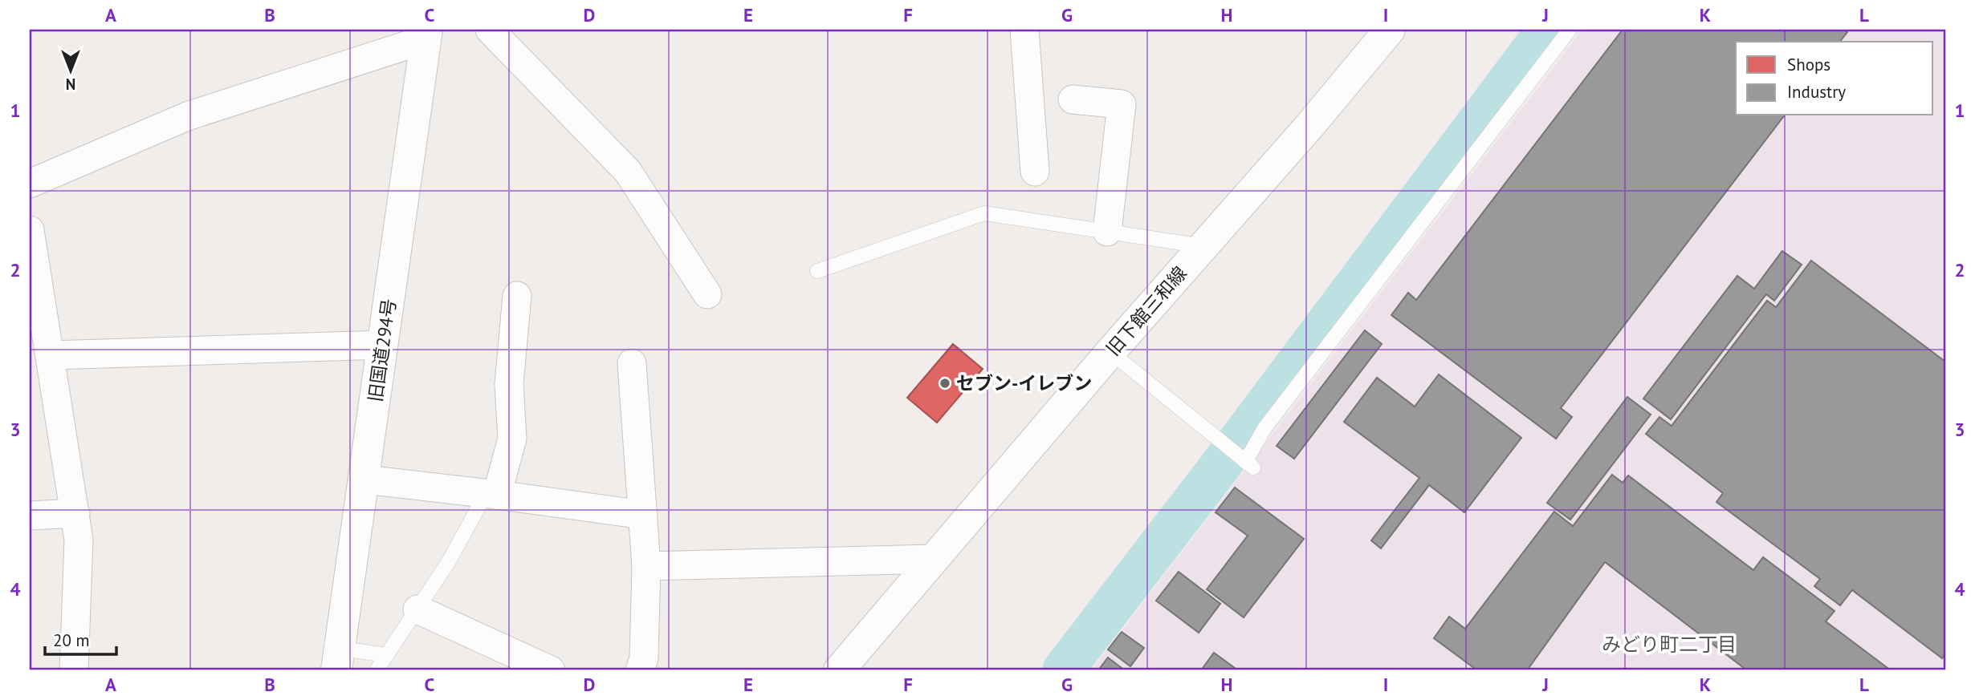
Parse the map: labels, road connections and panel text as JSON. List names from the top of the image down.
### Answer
{
  "streets": {
    "street": ["旧下館三和線", "旧国道294号"]
  },
  "districts": ["みどり町二丁目"],
  "places": ["セブン-イレブン"],
  "legend": ["Shops", "Industry"],
  "scale_bar": "20 m",
  "north": "bottom",
  "grid": {
    "columns": [
      "A",
      "B",
      "C",
      "D",
      "E",
      "F",
      "G",
      "H",
      "I",
      "J",
      "K",
      "L"
    ],
    "rows": [
      "1",
      "2",
      "3",
      "4"
    ]
  }
}
